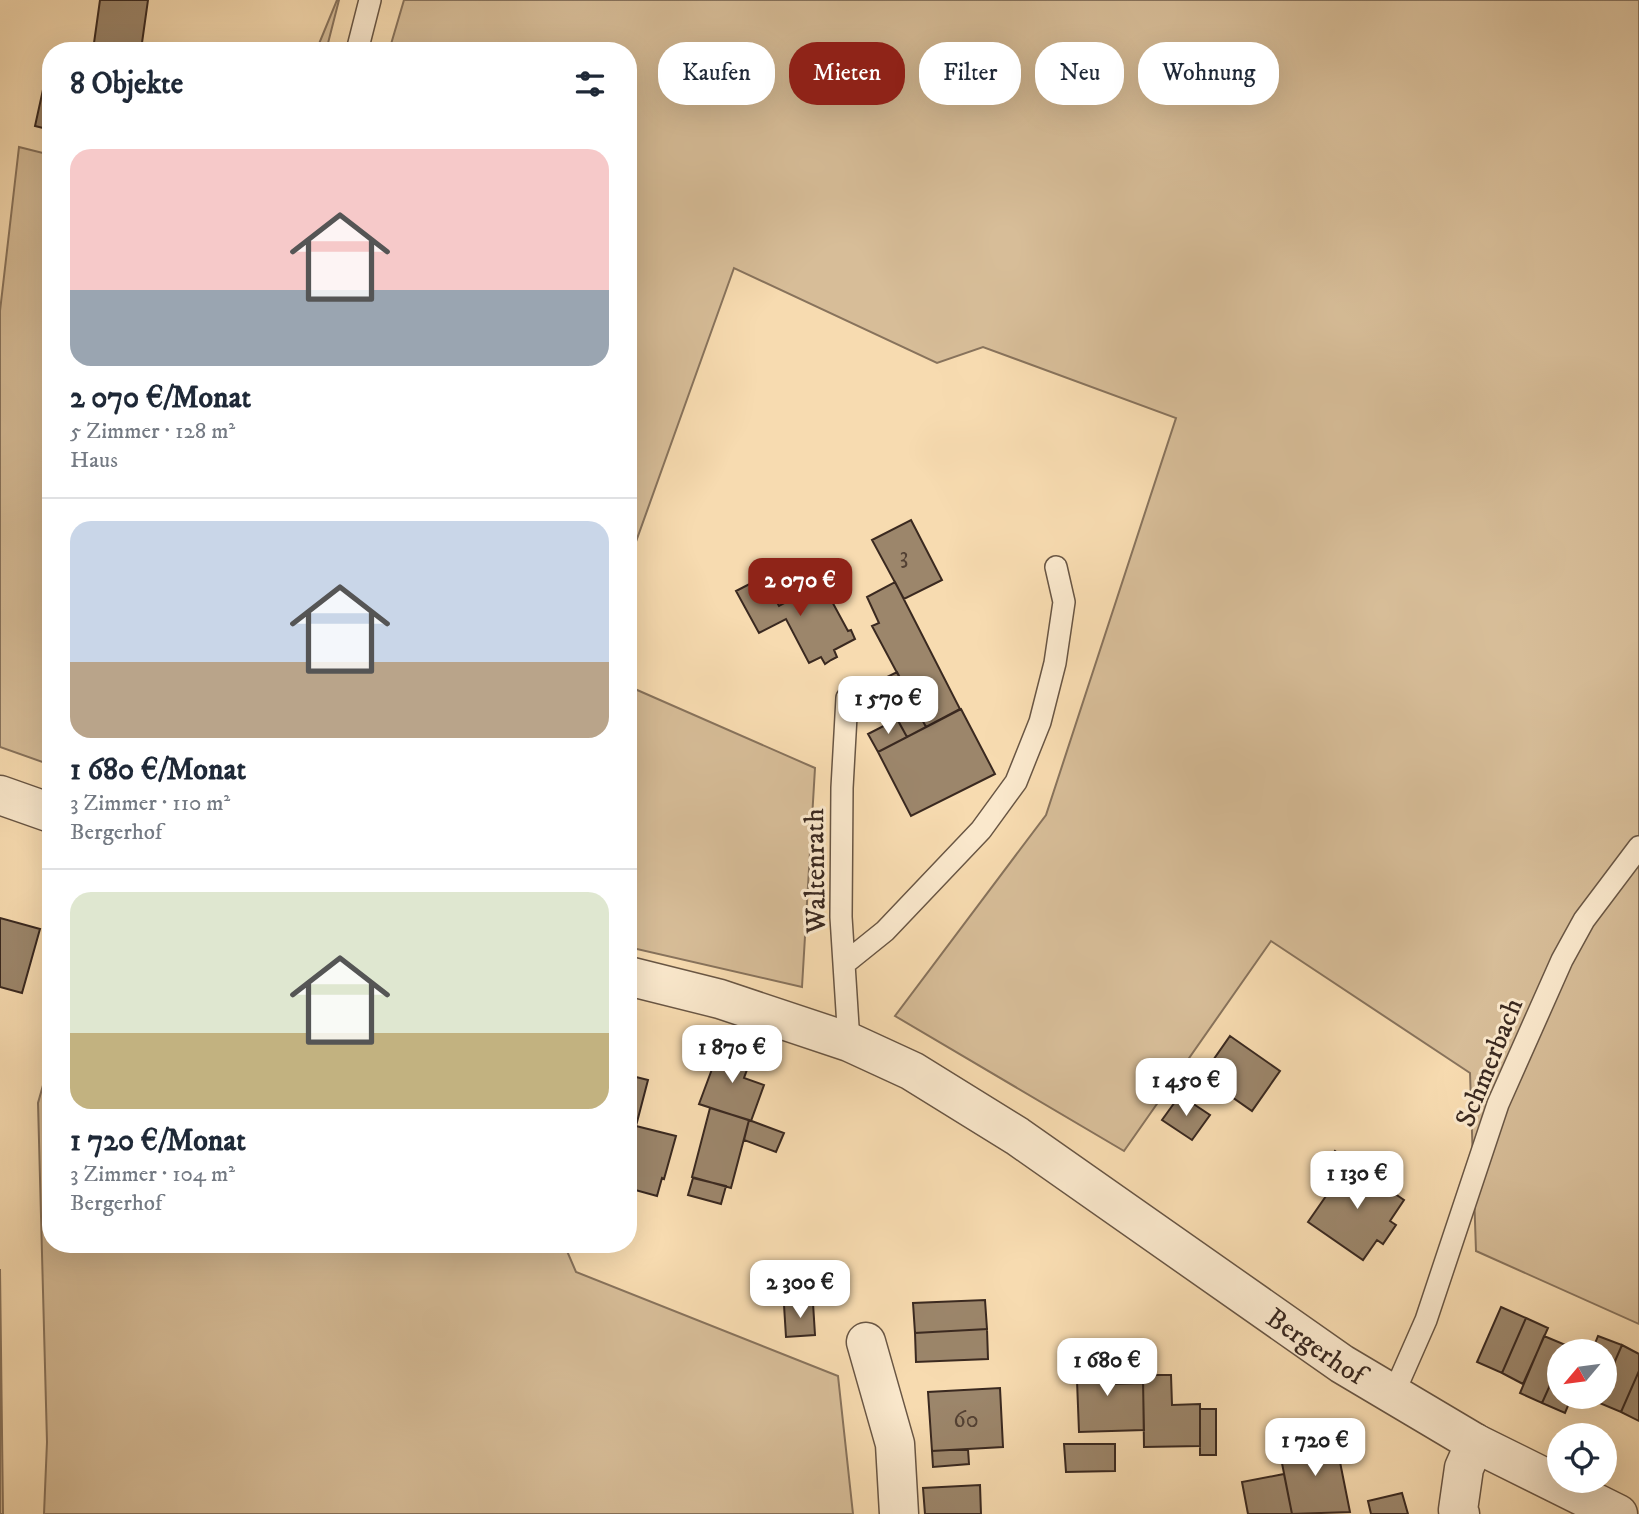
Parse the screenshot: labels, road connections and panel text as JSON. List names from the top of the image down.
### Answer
{
  "streets": {
    "street": ["Bergerhof"],
    "lane": ["Waltenrath", "Schmerbach"]
  },
  "crossings": [
    ["Waltenrath", "Bergerhof"],
    ["Schmerbach", "Bergerhof"]
  ],
  "house_numbers": ["3", "60"],
  "north": "bottom left",
  "page": {
    "chip": [
      "Kaufen",
      "Mieten",
      "Filter",
      "Neu",
      "Wohnung"
    ],
    "heading": "8 Objekte",
    "list": [
      {
        "name": "2 070 €/Monat",
        "note": "5 Zimmer · 128 m² · Haus"
      },
      {
        "name": "1 680 €/Monat",
        "note": "3 Zimmer · 110 m² · Bergerhof"
      },
      {
        "name": "1 720 €/Monat",
        "note": "3 Zimmer · 104 m² · Bergerhof"
      }
    ],
    "price": [
      "2 070 €",
      "1 570 €",
      "1 870 €",
      "1 450 €",
      "1 130 €",
      "2 300 €",
      "1 680 €",
      "1 720 €"
    ]
  }
}
